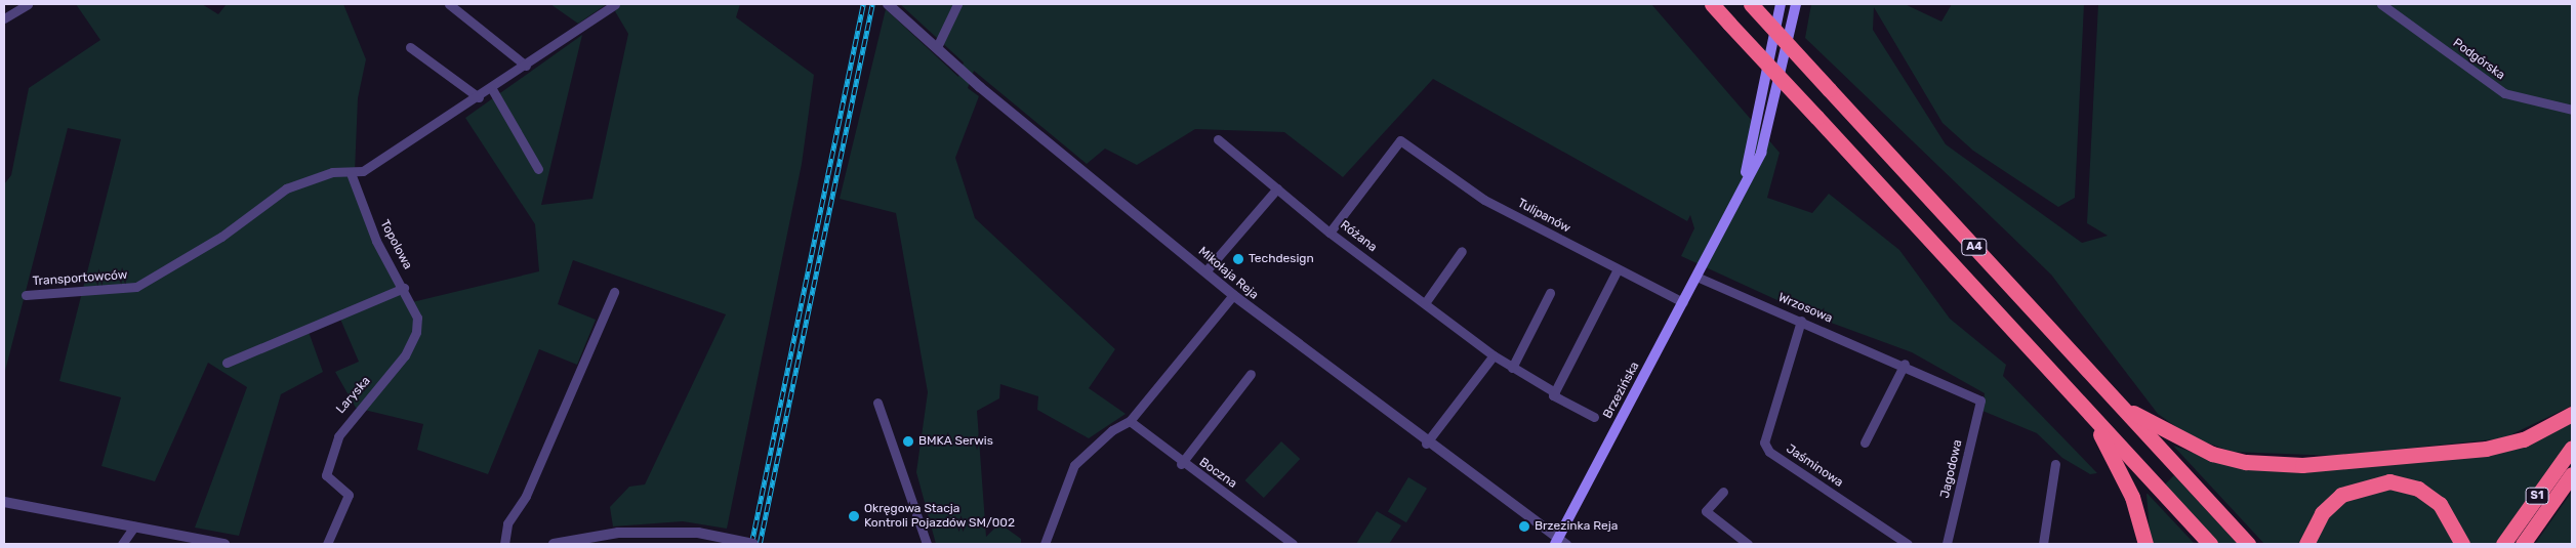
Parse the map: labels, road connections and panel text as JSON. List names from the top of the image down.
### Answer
{
  "streets": {
    "highway": ["A4", "S1"],
    "main road": ["Brzezińska"],
    "street": [
      "Podgórska",
      "Tulipanów",
      "Różana",
      "Topolowa",
      "Mikołaja Reja",
      "Transportowców",
      "Wrzosowa",
      "Laryska",
      "Jaśminowa",
      "Jagodowa",
      "Boczna"
    ]
  },
  "crossings": [
    ["Tulipanów", "Różana"],
    ["Tulipanów", "Brzezińska"],
    ["Topolowa", "Transportowców"],
    ["Topolowa", "Laryska"],
    ["Mikołaja Reja", "Brzezińska"],
    ["Wrzosowa", "Brzezińska"],
    ["Wrzosowa", "Jaśminowa"],
    ["Wrzosowa", "Jagodowa"]
  ],
  "places": [
    "Techdesign",
    "BMKA Serwis",
    "Okręgowa Stacja Kontroli Pojazdów SM/002",
    "Brzezinka Reja"
  ]
}
